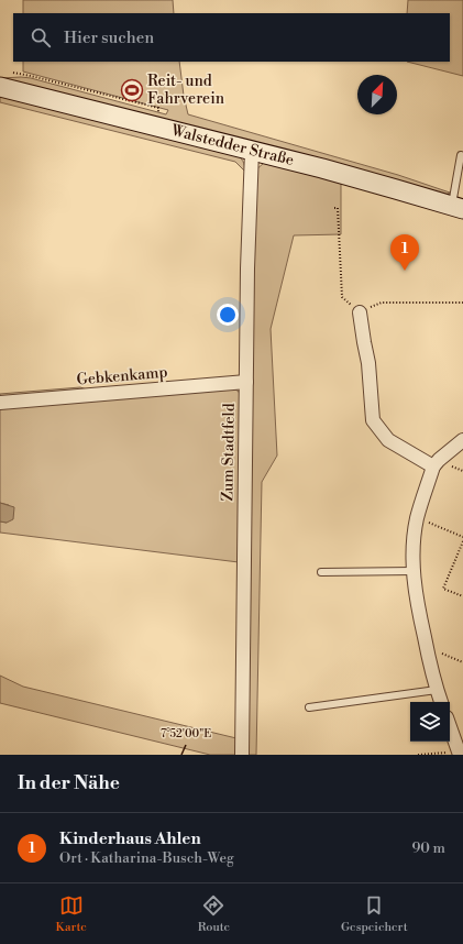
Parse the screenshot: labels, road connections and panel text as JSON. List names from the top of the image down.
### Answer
{
  "streets": {
    "main road": ["Walstedder Straße"],
    "street": ["Gebkenkamp", "Zum Stadtfeld"]
  },
  "crossings": [
    ["Walstedder Straße", "Zum Stadtfeld"],
    ["Gebkenkamp", "Zum Stadtfeld"]
  ],
  "places": {
    "sports": ["Reit- und Fahrverein"]
  },
  "north": "top right",
  "page": {
    "search": "Hier suchen",
    "pins": "1",
    "heading": "In der Nähe",
    "list": [
      {
        "mark": "1",
        "name": "Kinderhaus Ahlen",
        "note": "Ort · Katharina-Busch-Weg",
        "value": "90 m"
      }
    ],
    "nav": ["Karte", "Route", "Gespeichert"]
  },
  "coordinates": ["7°52'00\"E"]
}
